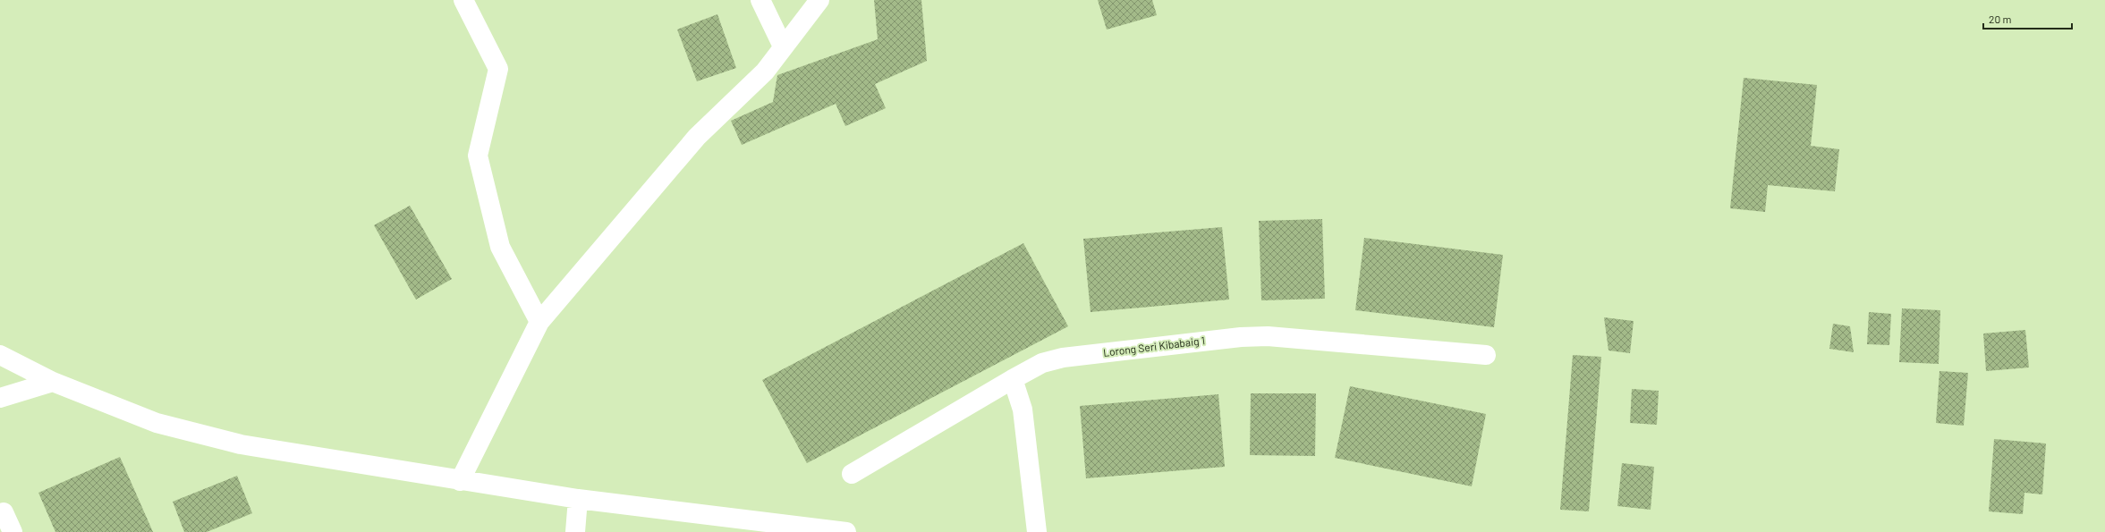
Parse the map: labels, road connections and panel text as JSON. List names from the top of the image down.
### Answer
{
  "streets": {
    "street": ["Lorong Seri Kibabaig 1"]
  },
  "scale_bar": "20 m"
}
